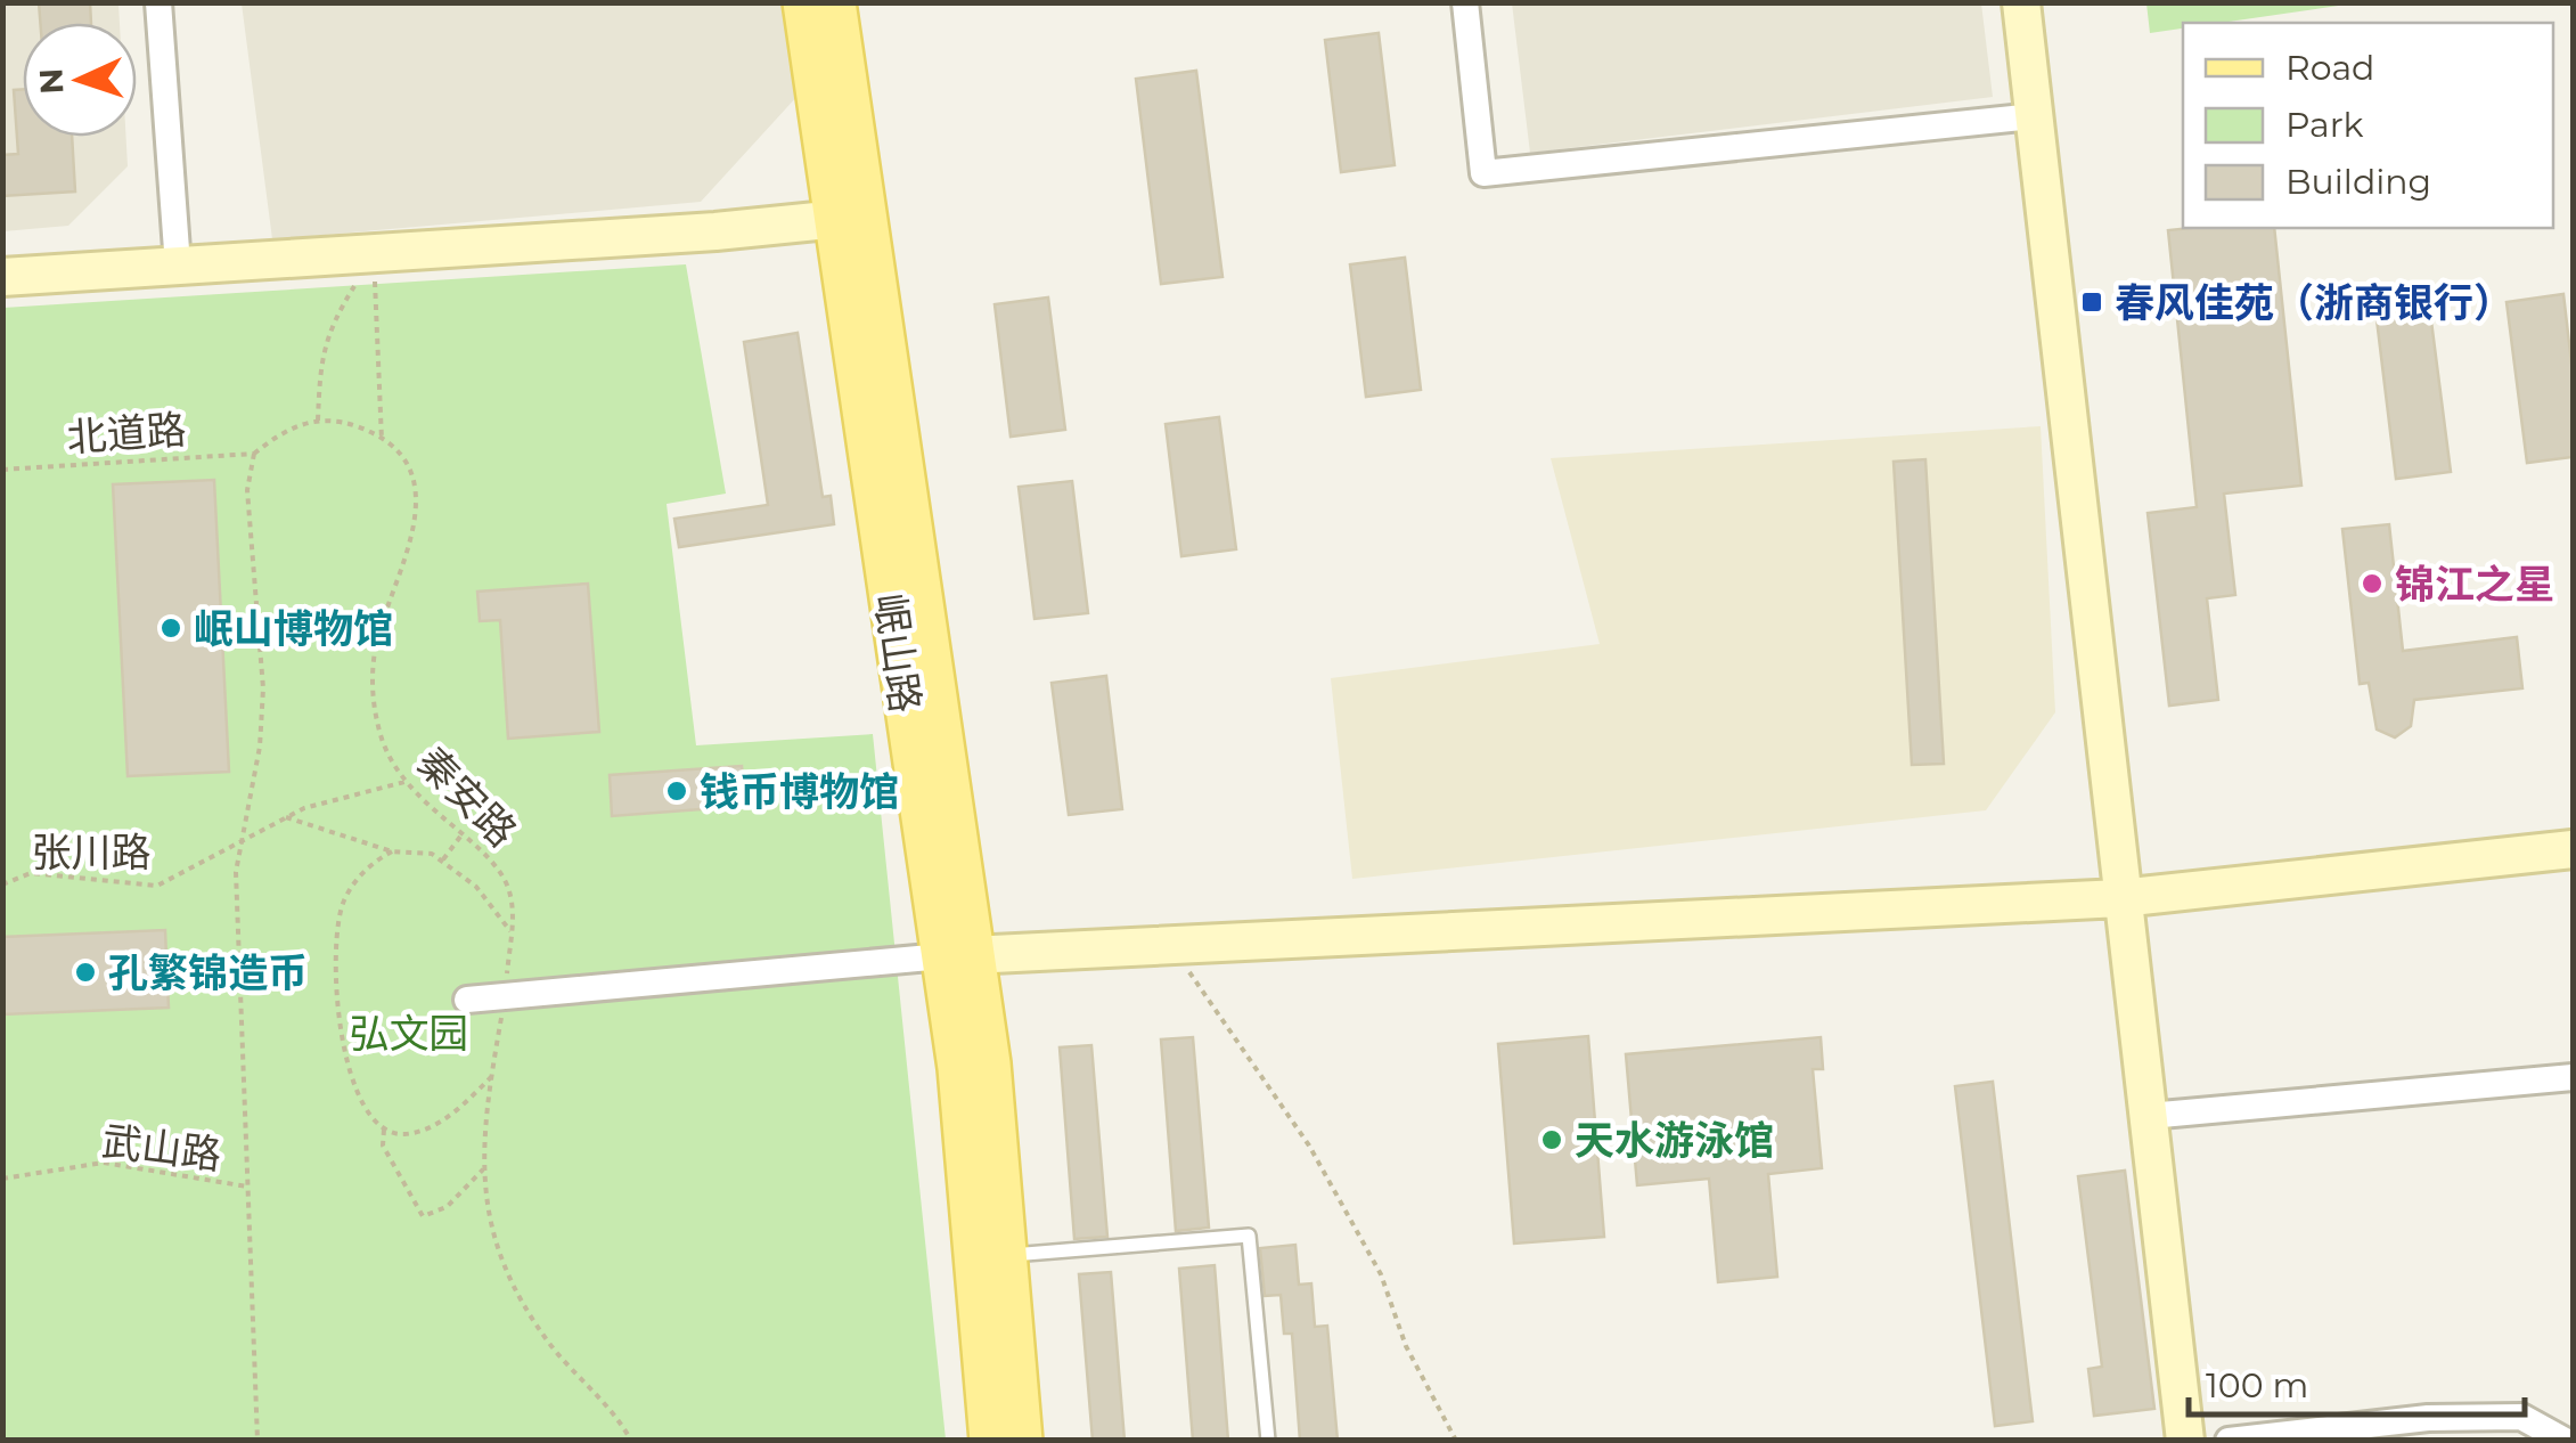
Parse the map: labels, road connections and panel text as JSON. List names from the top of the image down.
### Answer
{
  "streets": {
    "main road": ["岷山路"],
    "path": [
      "北道路",
      "秦安路",
      "张川路",
      "武山路"
    ]
  },
  "crossings": [
    ["秦安路", "张川路"]
  ],
  "parks": ["弘文园"],
  "places": {
    "transit": ["春风佳苑（浙商银行）"],
    "other": [
      "锦江之星",
      "岷山博物馆",
      "钱币博物馆",
      "孔繁锦造币",
      "天水游泳馆"
    ]
  },
  "legend": ["Road", "Park", "Building"],
  "scale_bar": "100 m",
  "north": "left"
}
